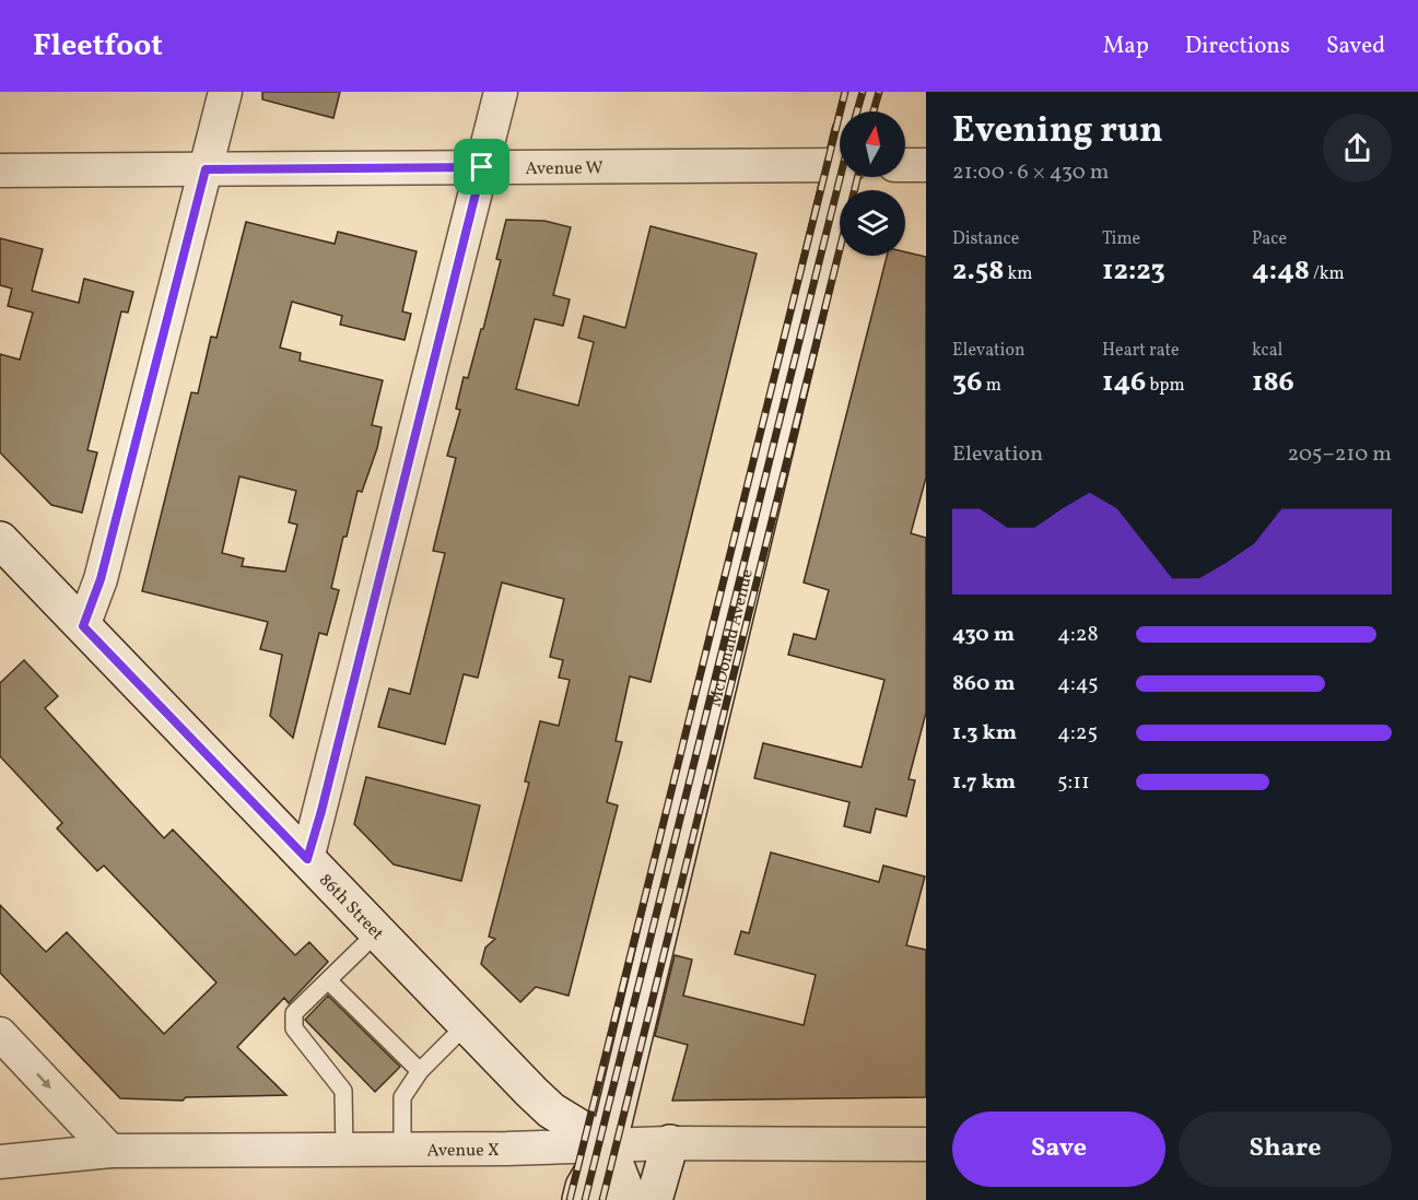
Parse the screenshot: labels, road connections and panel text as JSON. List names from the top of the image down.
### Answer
{
  "streets": {
    "main road": ["McDonald Avenue", "86th Street"],
    "street": ["Avenue W", "Avenue X"]
  },
  "crossings": [
    ["McDonald Avenue", "86th Street"],
    ["McDonald Avenue", "Avenue X"],
    ["86th Street", "Avenue X"]
  ],
  "north": "top",
  "page": {
    "header": "Fleetfoot",
    "nav": ["Map", "Directions", "Saved"],
    "heading": ["Evening run", "21:00 · 6 × 430 m"],
    "stats": [
      ["Distance", "2.58 km"],
      ["Time", "12:23"],
      ["Pace", "4:48 /km"],
      ["Elevation", "36 m"],
      ["Heart rate", "146 bpm"],
      ["kcal", "186"]
    ],
    "chart": ["Elevation", "205–210 m"],
    "list": [
      {
        "name": "430 m",
        "note": "4:28"
      },
      {
        "name": "860 m",
        "note": "4:45"
      },
      {
        "name": "1.3 km",
        "note": "4:25"
      },
      {
        "name": "1.7 km",
        "note": "5:11"
      }
    ],
    "buttons": ["Save", "Share"]
  }
}
